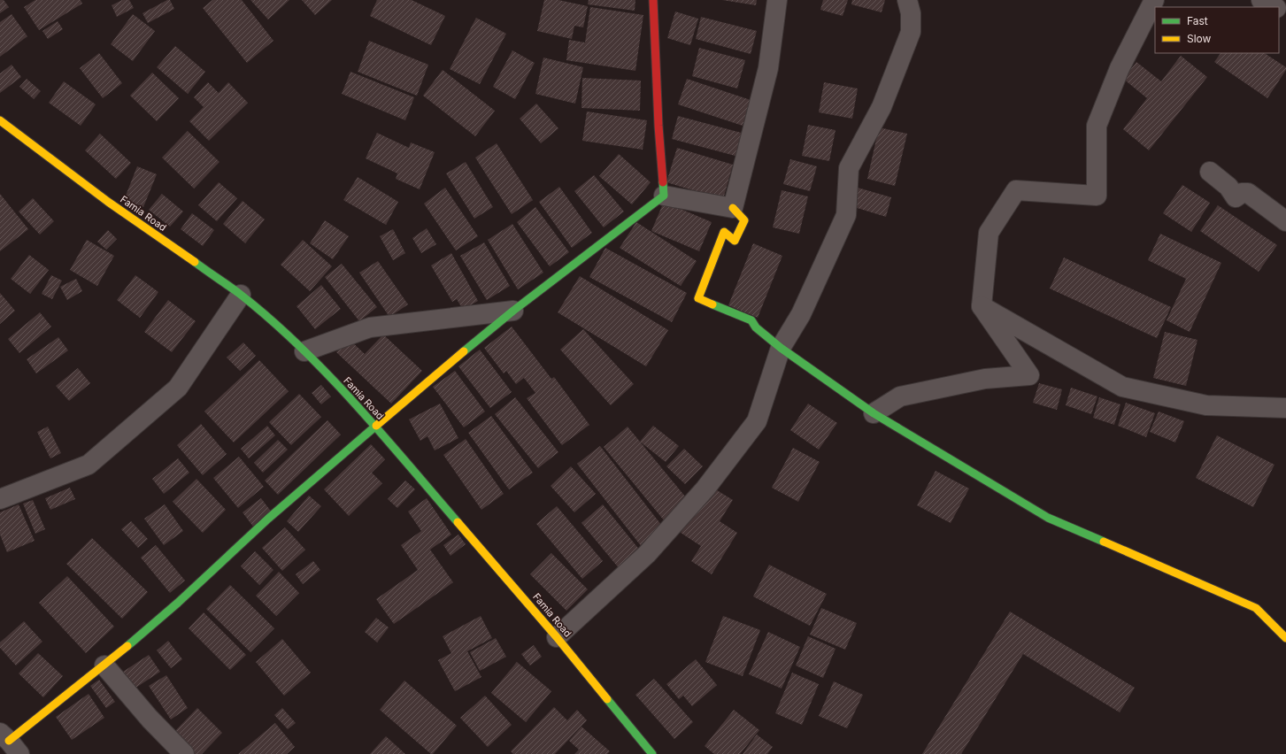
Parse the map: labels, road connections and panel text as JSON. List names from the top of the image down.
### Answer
{
  "streets": {
    "street": ["Famia Road"]
  },
  "legend": ["Fast", "Slow"]
}
